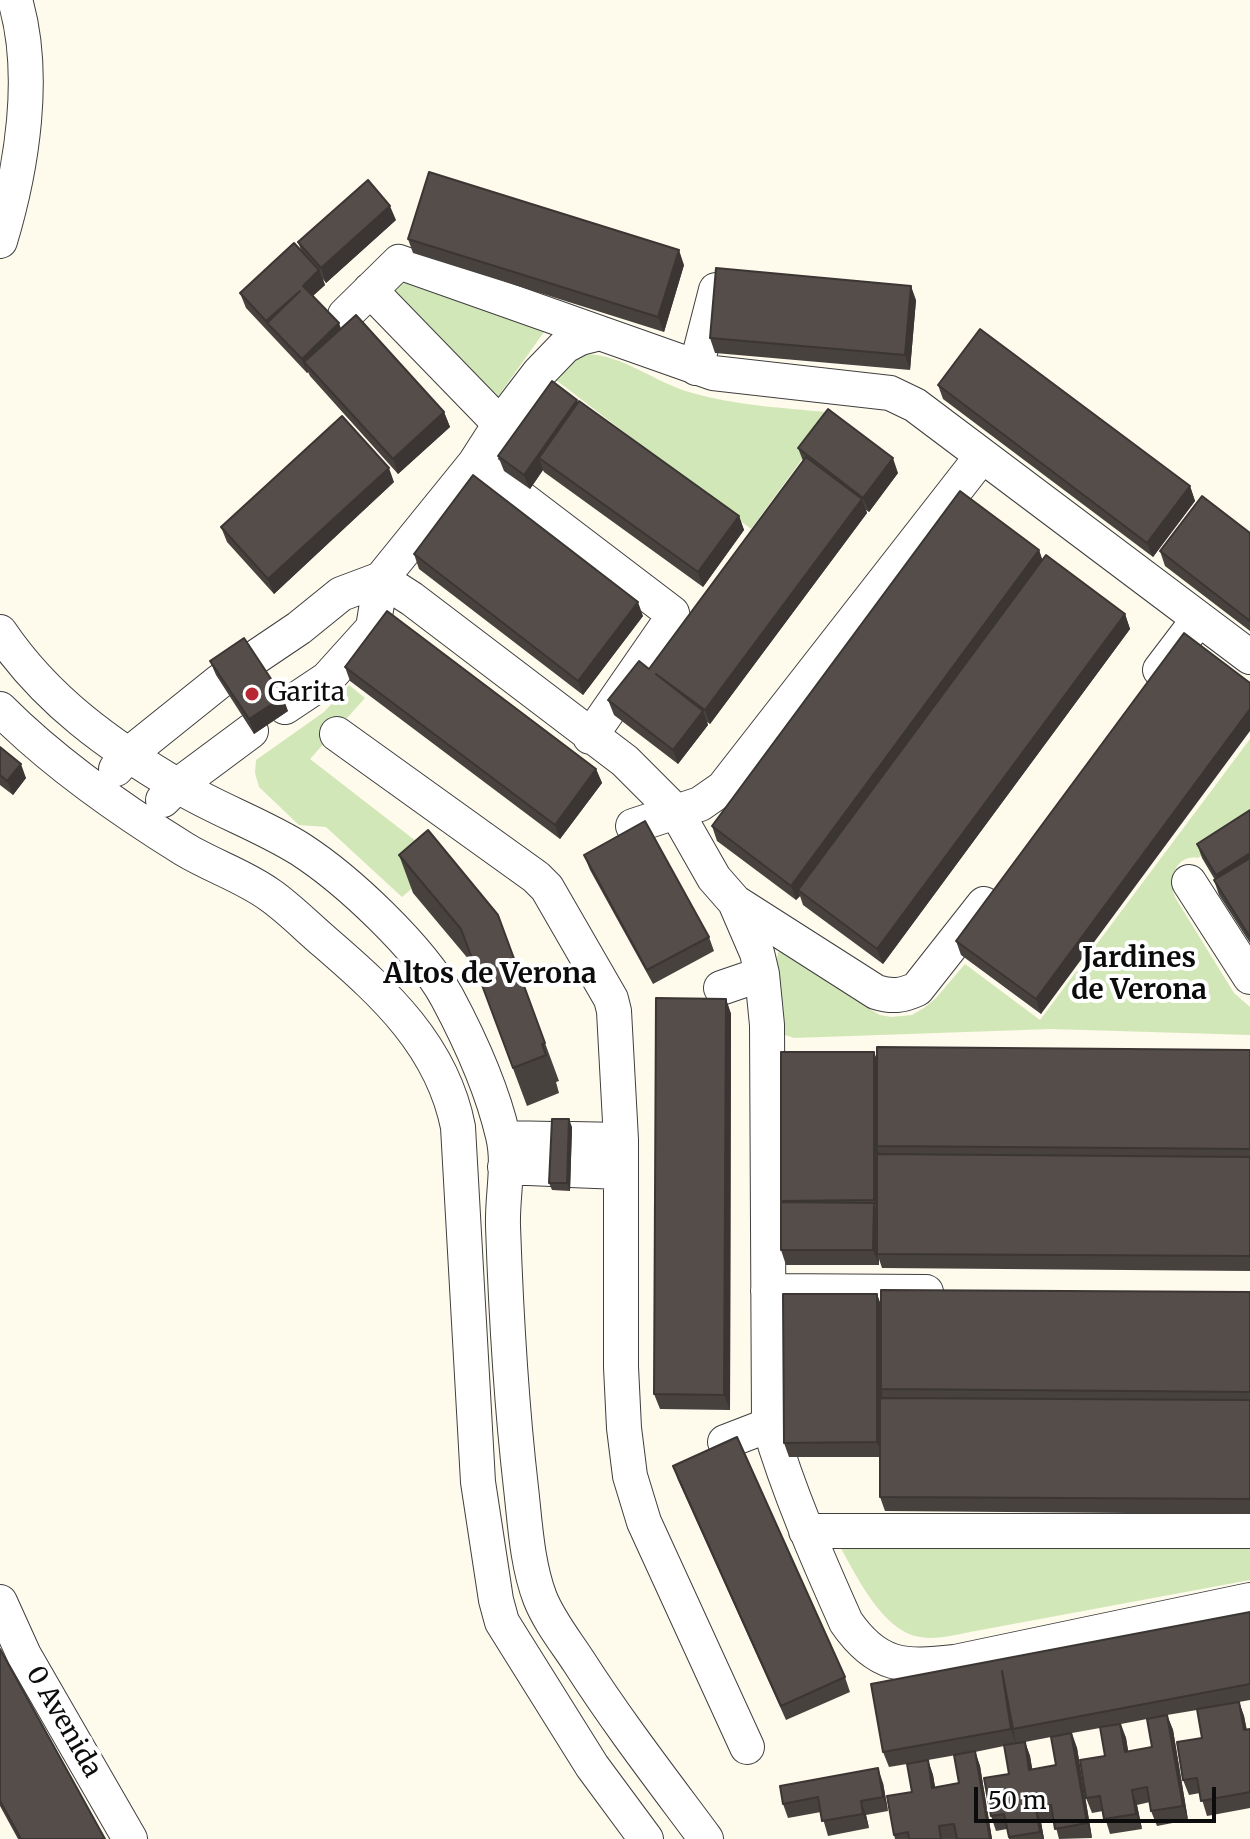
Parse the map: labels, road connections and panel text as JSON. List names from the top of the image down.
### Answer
{
  "streets": {
    "street": ["0 Avenida"]
  },
  "districts": ["Jardines de Verona", "Altos de Verona"],
  "places": ["Garita"],
  "scale_bar": "50 m"
}
